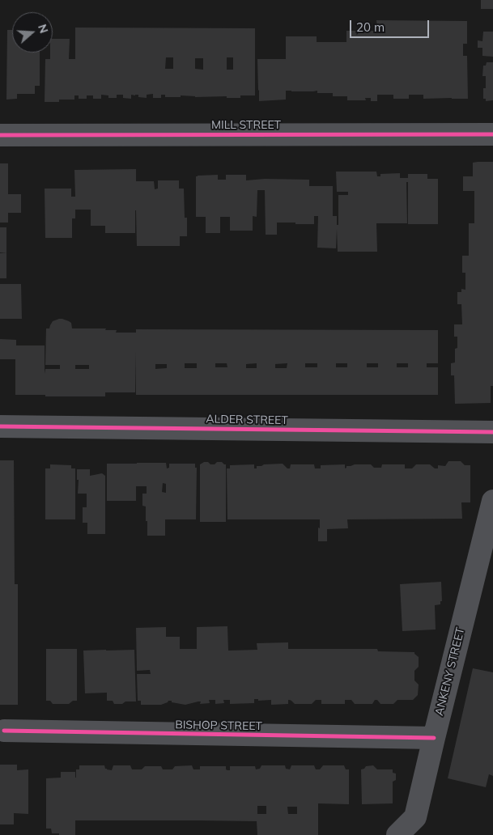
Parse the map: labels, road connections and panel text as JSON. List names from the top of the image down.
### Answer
{
  "streets": {
    "street": [
      "MILL STREET",
      "ALDER STREET",
      "ANKENY STREET",
      "BISHOP STREET"
    ]
  },
  "crossings": [
    ["ANKENY STREET", "BISHOP STREET"]
  ],
  "scale_bar": "20 m",
  "north": "right"
}
